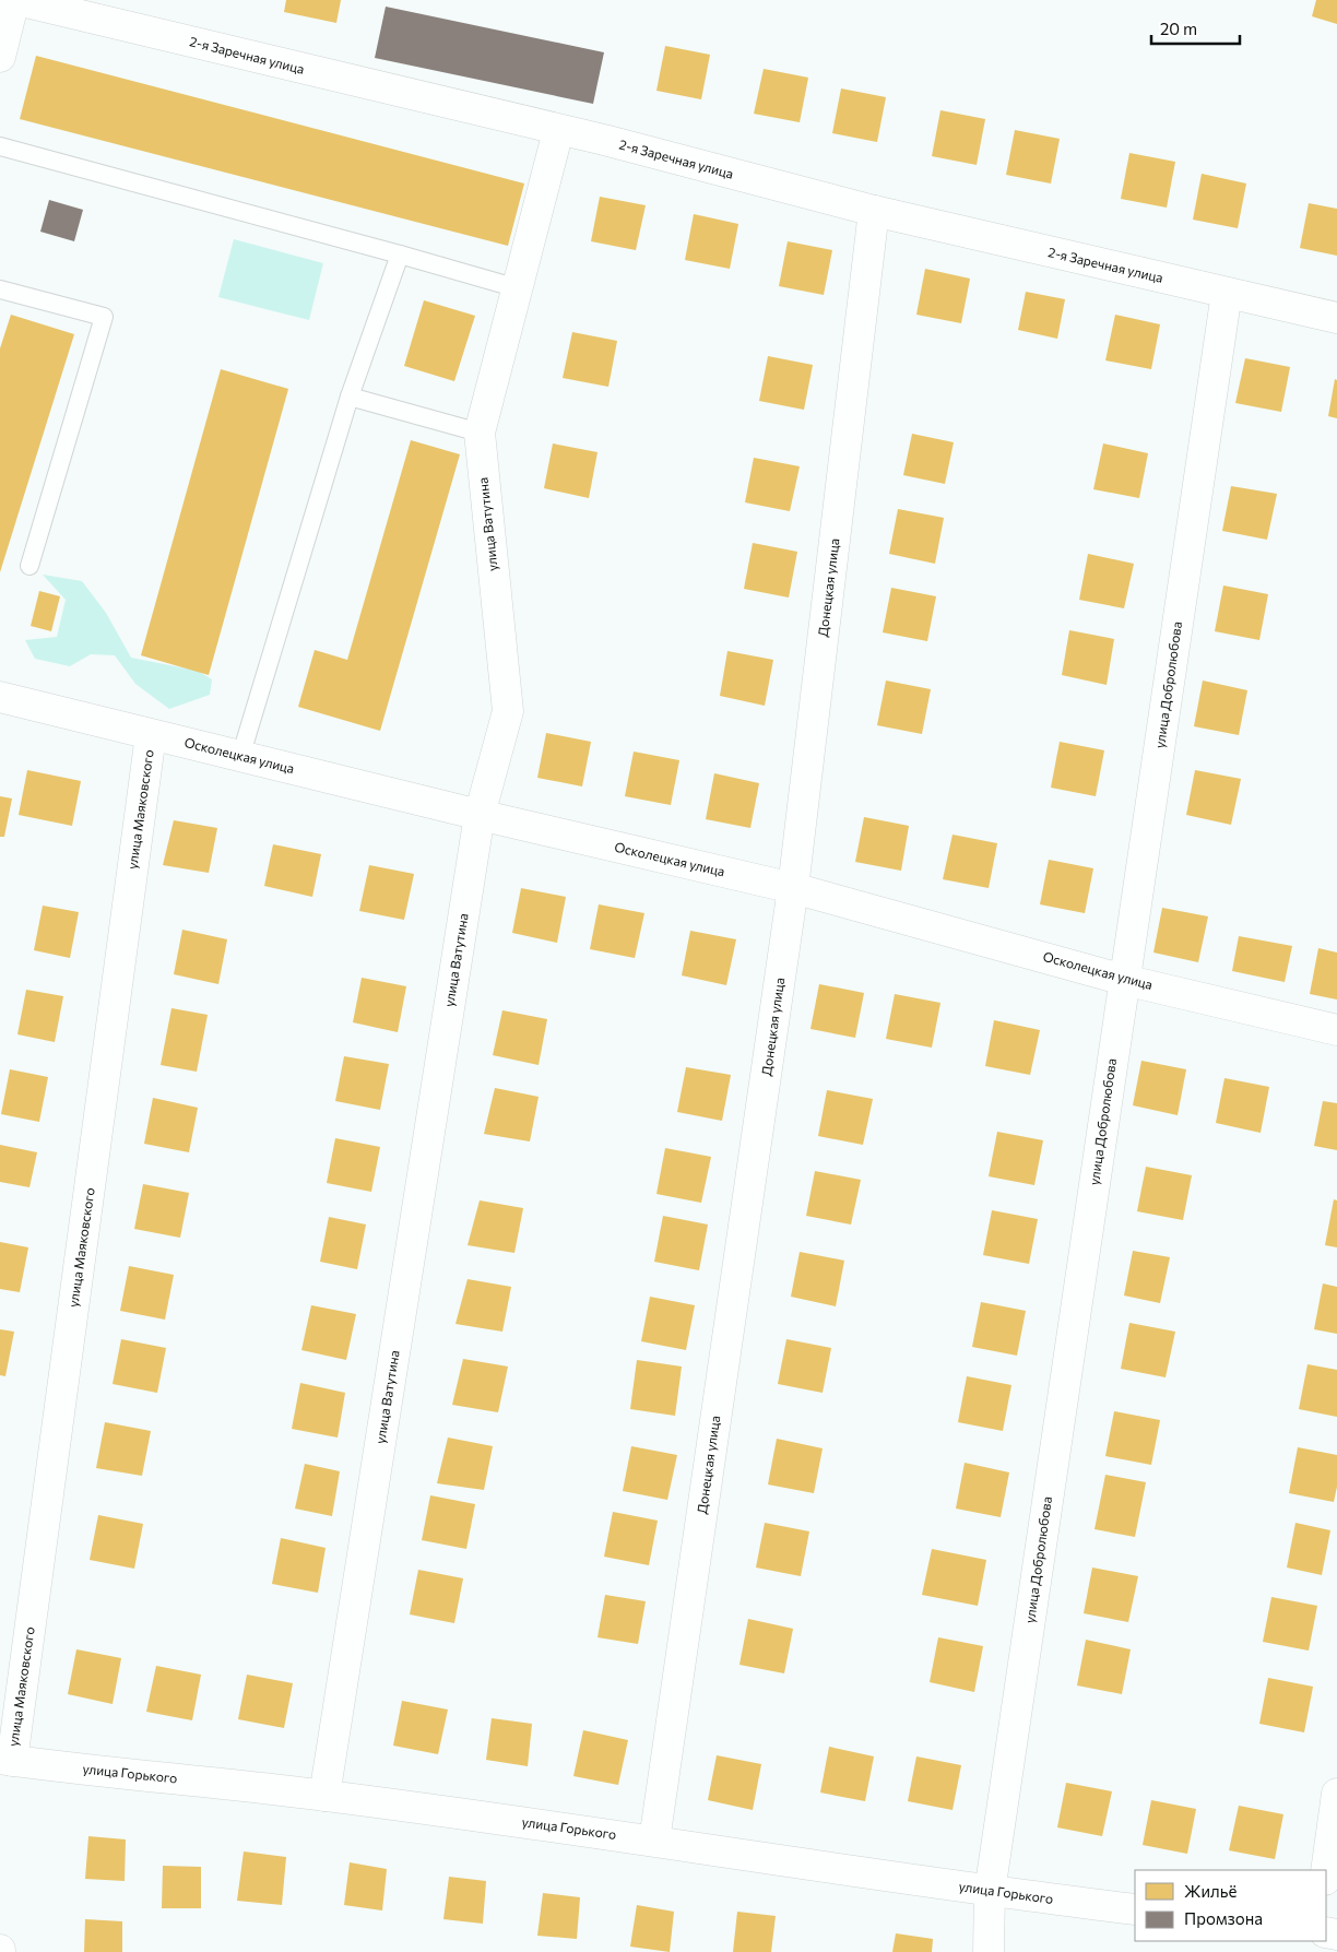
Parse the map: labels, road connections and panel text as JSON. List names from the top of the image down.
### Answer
{
  "streets": {
    "street": [
      "2-я Заречная улица",
      "улица Ватутина",
      "Донецкая улица",
      "улица Добролюбова",
      "Осколецкая улица",
      "улица Маяковского",
      "улица Горького"
    ]
  },
  "crossings": [
    ["2-я Заречная улица", "улица Ватутина"],
    ["2-я Заречная улица", "Донецкая улица"],
    ["2-я Заречная улица", "улица Добролюбова"],
    ["улица Ватутина", "Осколецкая улица"],
    ["улица Ватутина", "улица Горького"],
    ["Донецкая улица", "Осколецкая улица"],
    ["Донецкая улица", "улица Горького"],
    ["улица Добролюбова", "Осколецкая улица"],
    ["улица Добролюбова", "улица Горького"],
    ["Осколецкая улица", "улица Маяковского"],
    ["улица Маяковского", "улица Горького"]
  ],
  "legend": ["Жильё", "Промзона"],
  "scale_bar": "20 m"
}
